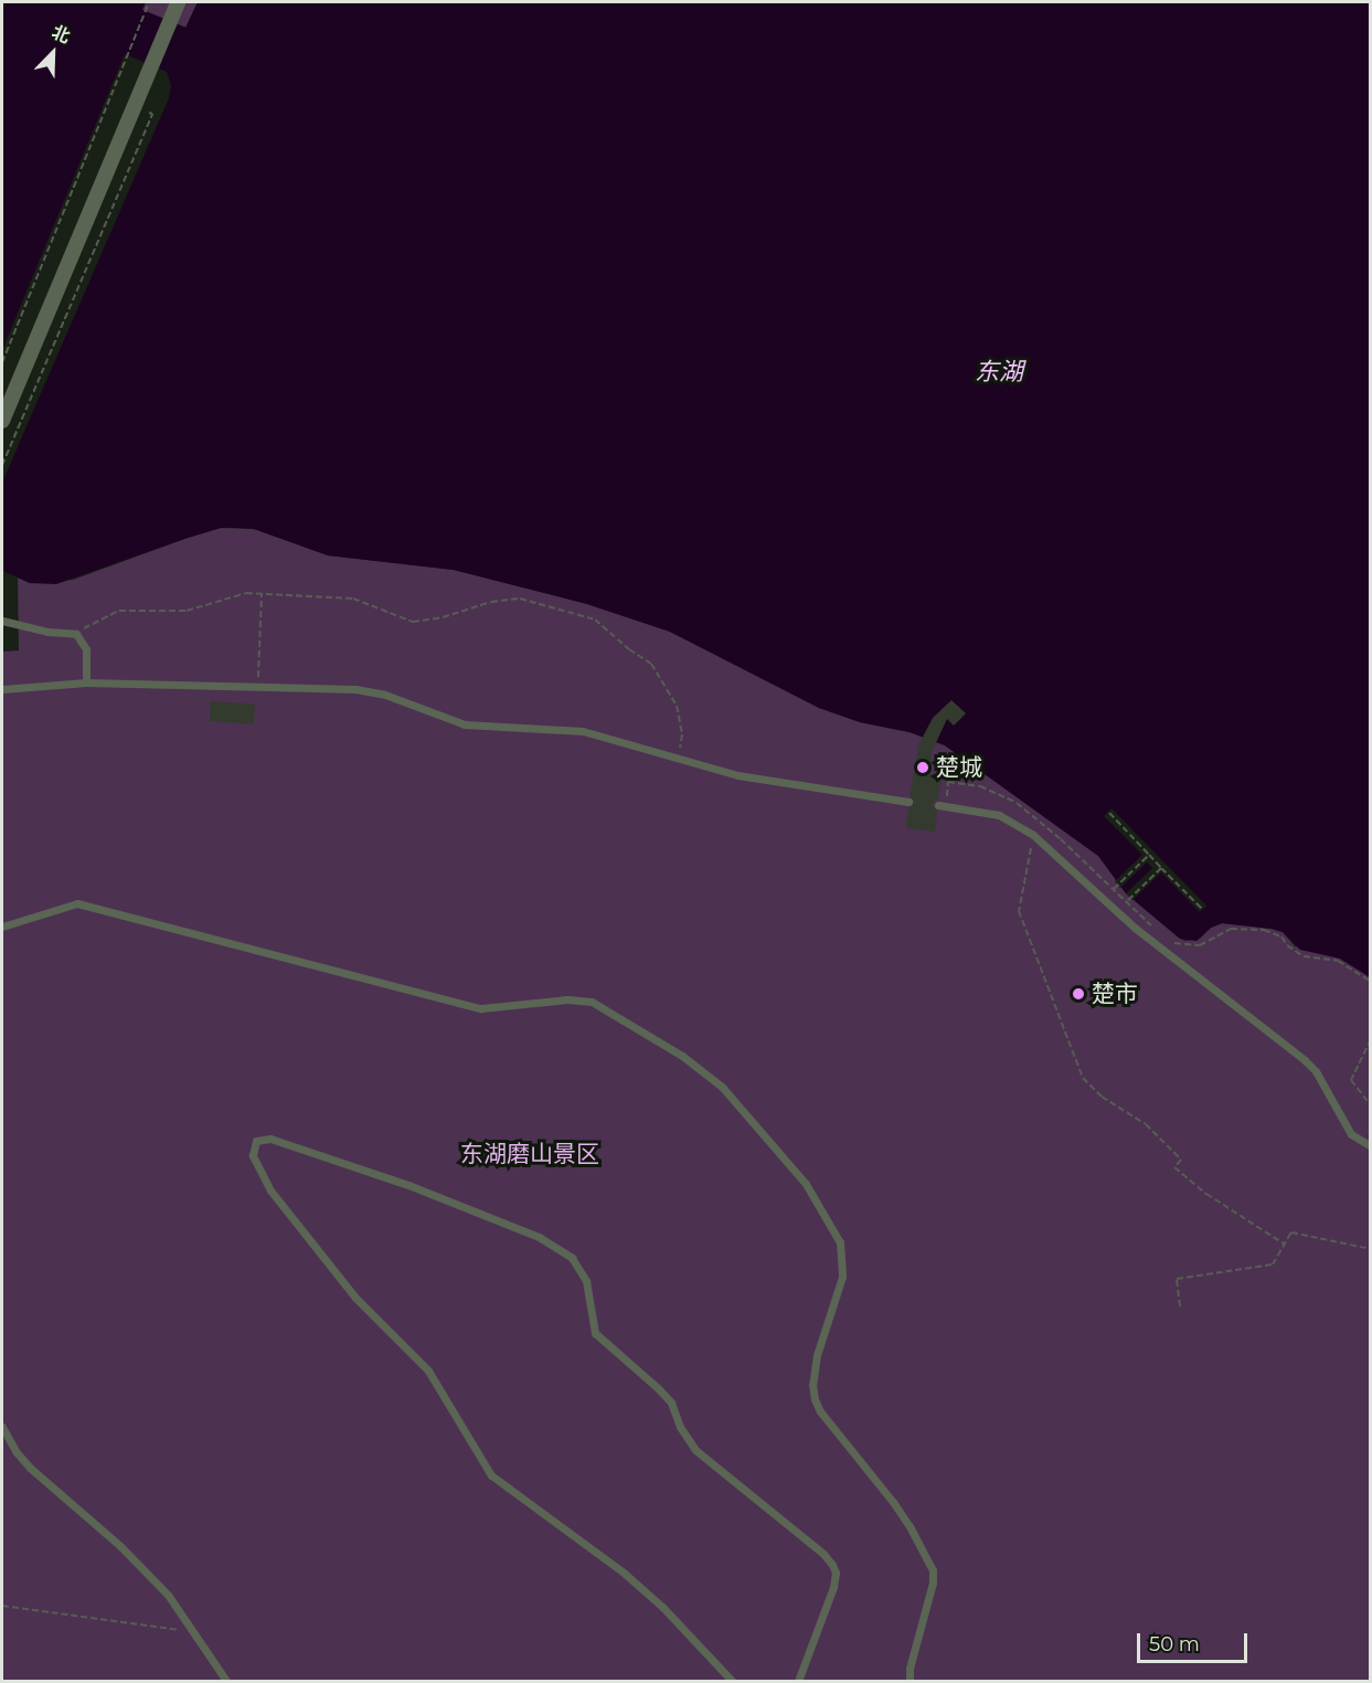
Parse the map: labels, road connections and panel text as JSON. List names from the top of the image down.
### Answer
{
  "water": ["东湖"],
  "parks": ["东湖磨山景区"],
  "places": ["楚城", "楚市"],
  "scale_bar": "50 m",
  "north": "top right"
}
